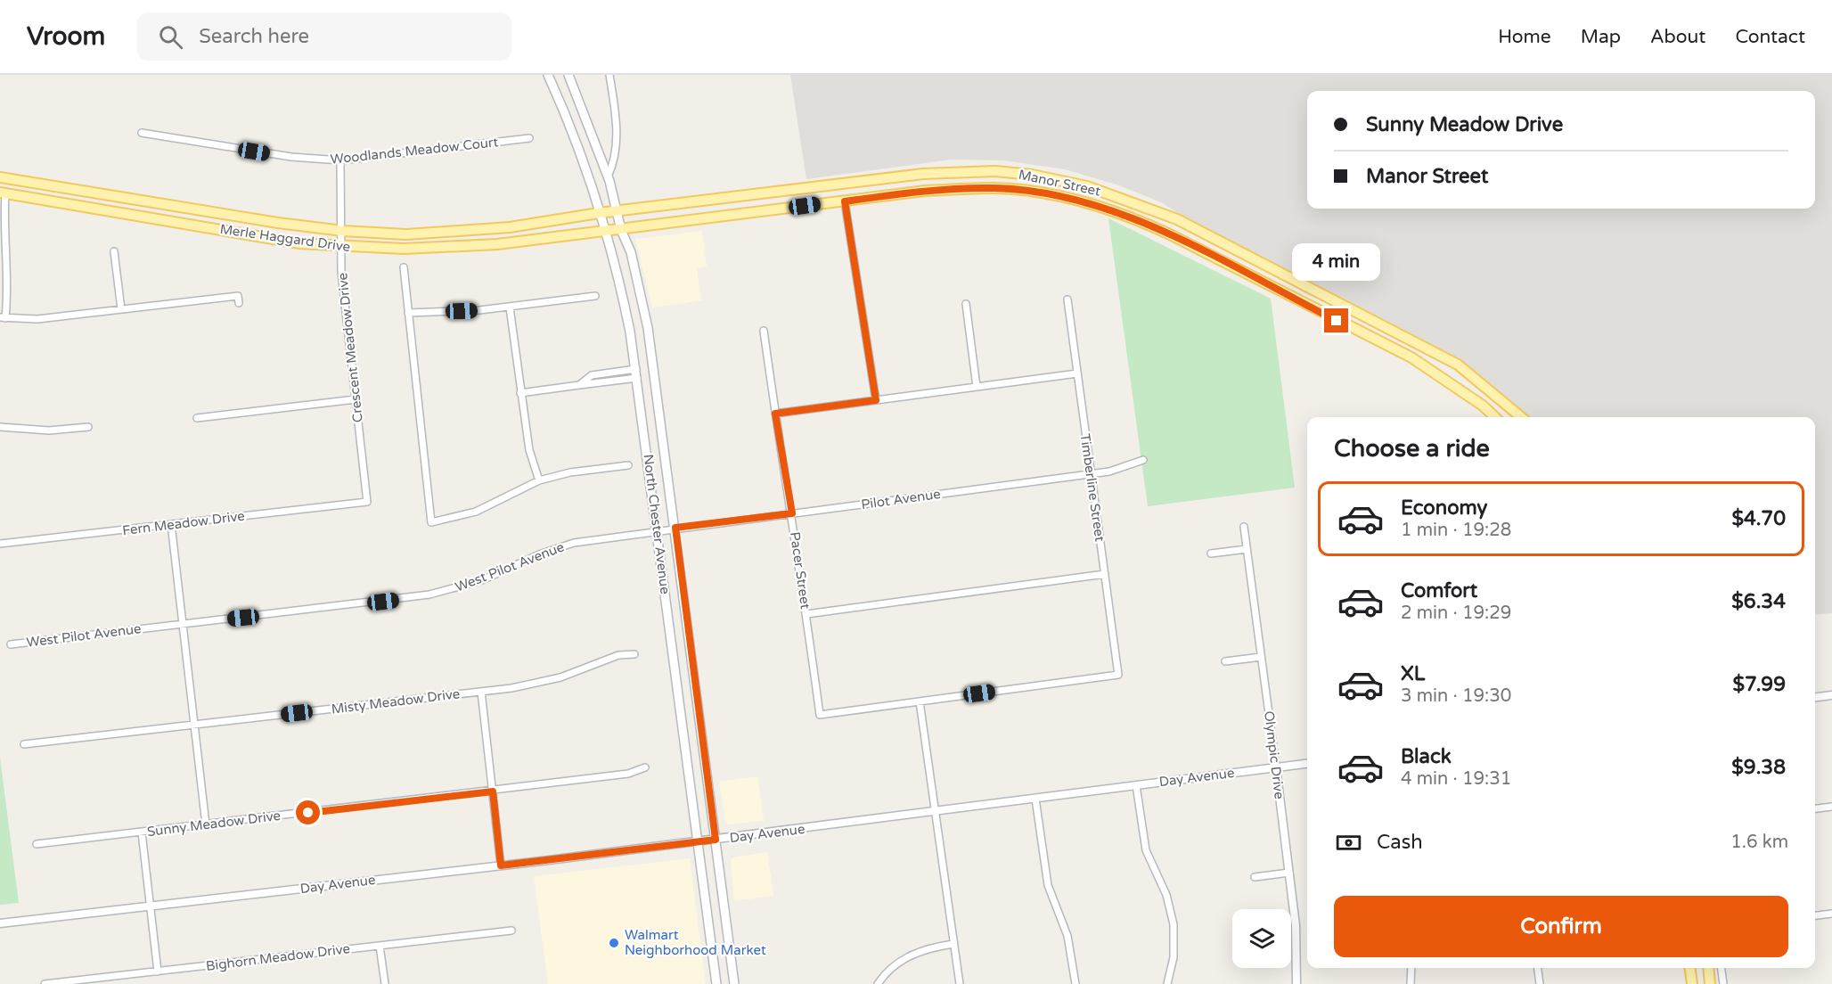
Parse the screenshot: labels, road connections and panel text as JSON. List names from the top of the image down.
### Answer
{
  "streets": {
    "main road": ["Manor Street", "Merle Haggard Drive", "North Chester Avenue"],
    "street": [
      "Woodlands Meadow Court",
      "Crescent Meadow Drive",
      "Timberline Street",
      "Pilot Avenue",
      "Fern Meadow Drive",
      "West Pilot Avenue",
      "Pacer Street",
      "Misty Meadow Drive",
      "Olympic Drive",
      "Day Avenue",
      "Sunny Meadow Drive",
      "Bighorn Meadow Drive"
    ]
  },
  "crossings": [
    ["Woodlands Meadow Court", "Crescent Meadow Drive"],
    ["Manor Street", "Merle Haggard Drive"],
    ["Manor Street", "North Chester Avenue"],
    ["Merle Haggard Drive", "Crescent Meadow Drive"],
    ["Merle Haggard Drive", "North Chester Avenue"],
    ["Crescent Meadow Drive", "Fern Meadow Drive"],
    ["Timberline Street", "Pilot Avenue"],
    ["Timberline Street", "Pacer Street"],
    ["Pilot Avenue", "North Chester Avenue"],
    ["Pilot Avenue", "West Pilot Avenue"],
    ["Pilot Avenue", "Pacer Street"],
    ["North Chester Avenue", "West Pilot Avenue"],
    ["North Chester Avenue", "Day Avenue"],
    ["Olympic Drive", "Day Avenue"]
  ],
  "places": ["Walmart Neighborhood Market"],
  "page": {
    "header": "Vroom",
    "search": "Search here",
    "nav": [
      "Home",
      "Map",
      "About",
      "Contact"
    ],
    "banner": ["Sunny Meadow Drive", "Manor Street"],
    "bubble": "4 min",
    "heading": "Choose a ride",
    "list": [
      {
        "name": "Economy",
        "note": "1 min · 19:28",
        "value": "$4.70"
      },
      {
        "name": "Comfort",
        "note": "2 min · 19:29",
        "value": "$6.34"
      },
      {
        "name": "XL",
        "note": "3 min · 19:30",
        "value": "$7.99"
      },
      {
        "name": "Black",
        "note": "4 min · 19:31",
        "value": "$9.38"
      }
    ],
    "pay": ["Cash", "1.6 km"],
    "buttons": "Confirm"
  }
}
